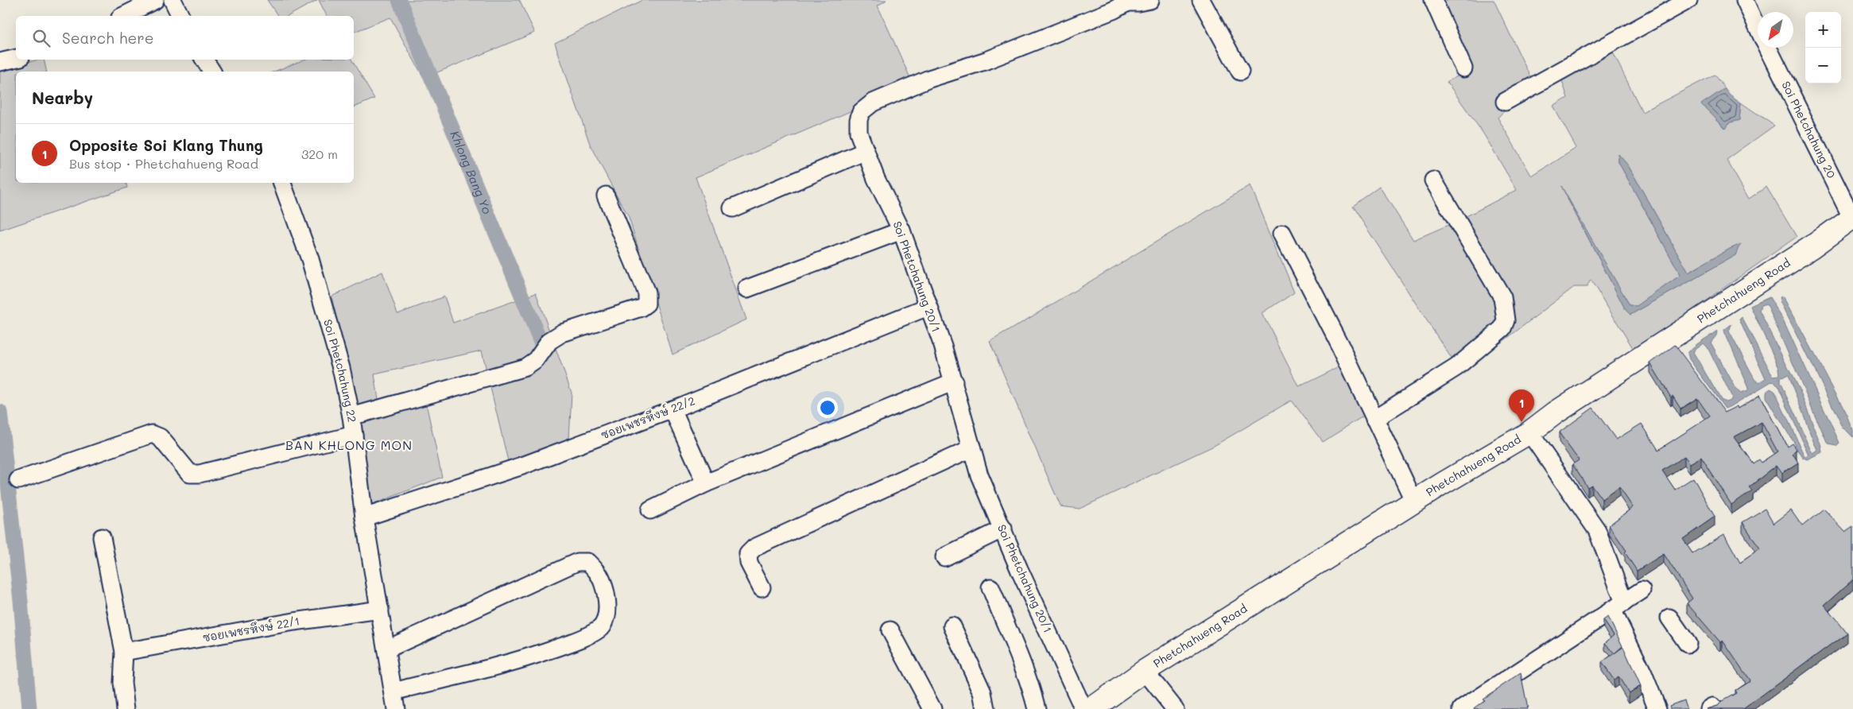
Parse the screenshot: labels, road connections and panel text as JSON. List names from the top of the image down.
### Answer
{
  "streets": {
    "main road": ["Phetchahueng Road"],
    "street": [
      "Soi Phetchahung 20",
      "Soi Phetchahung 20/1",
      "Soi Phetchahung 22",
      "ซอยเพชรหึงษ์ 22/2",
      "ซอยเพชรหึงษ์ 22/1"
    ]
  },
  "crossings": [
    ["Soi Phetchahung 20", "Phetchahueng Road"],
    ["Soi Phetchahung 20/1", "ซอยเพชรหึงษ์ 22/2"],
    ["Soi Phetchahung 22", "ซอยเพชรหึงษ์ 22/2"],
    ["Soi Phetchahung 22", "ซอยเพชรหึงษ์ 22/1"]
  ],
  "districts": ["BAN KHLONG MON"],
  "water": ["Khlong Bang Yo"],
  "north": "bottom left",
  "page": {
    "map_buttons": ["+", "−"],
    "search": "Search here",
    "heading": "Nearby",
    "list": [
      {
        "mark": "1",
        "name": "Opposite Soi Klang Thung",
        "note": "Bus stop · Phetchahueng Road",
        "value": "320 m"
      }
    ],
    "pins": "1"
  }
}
